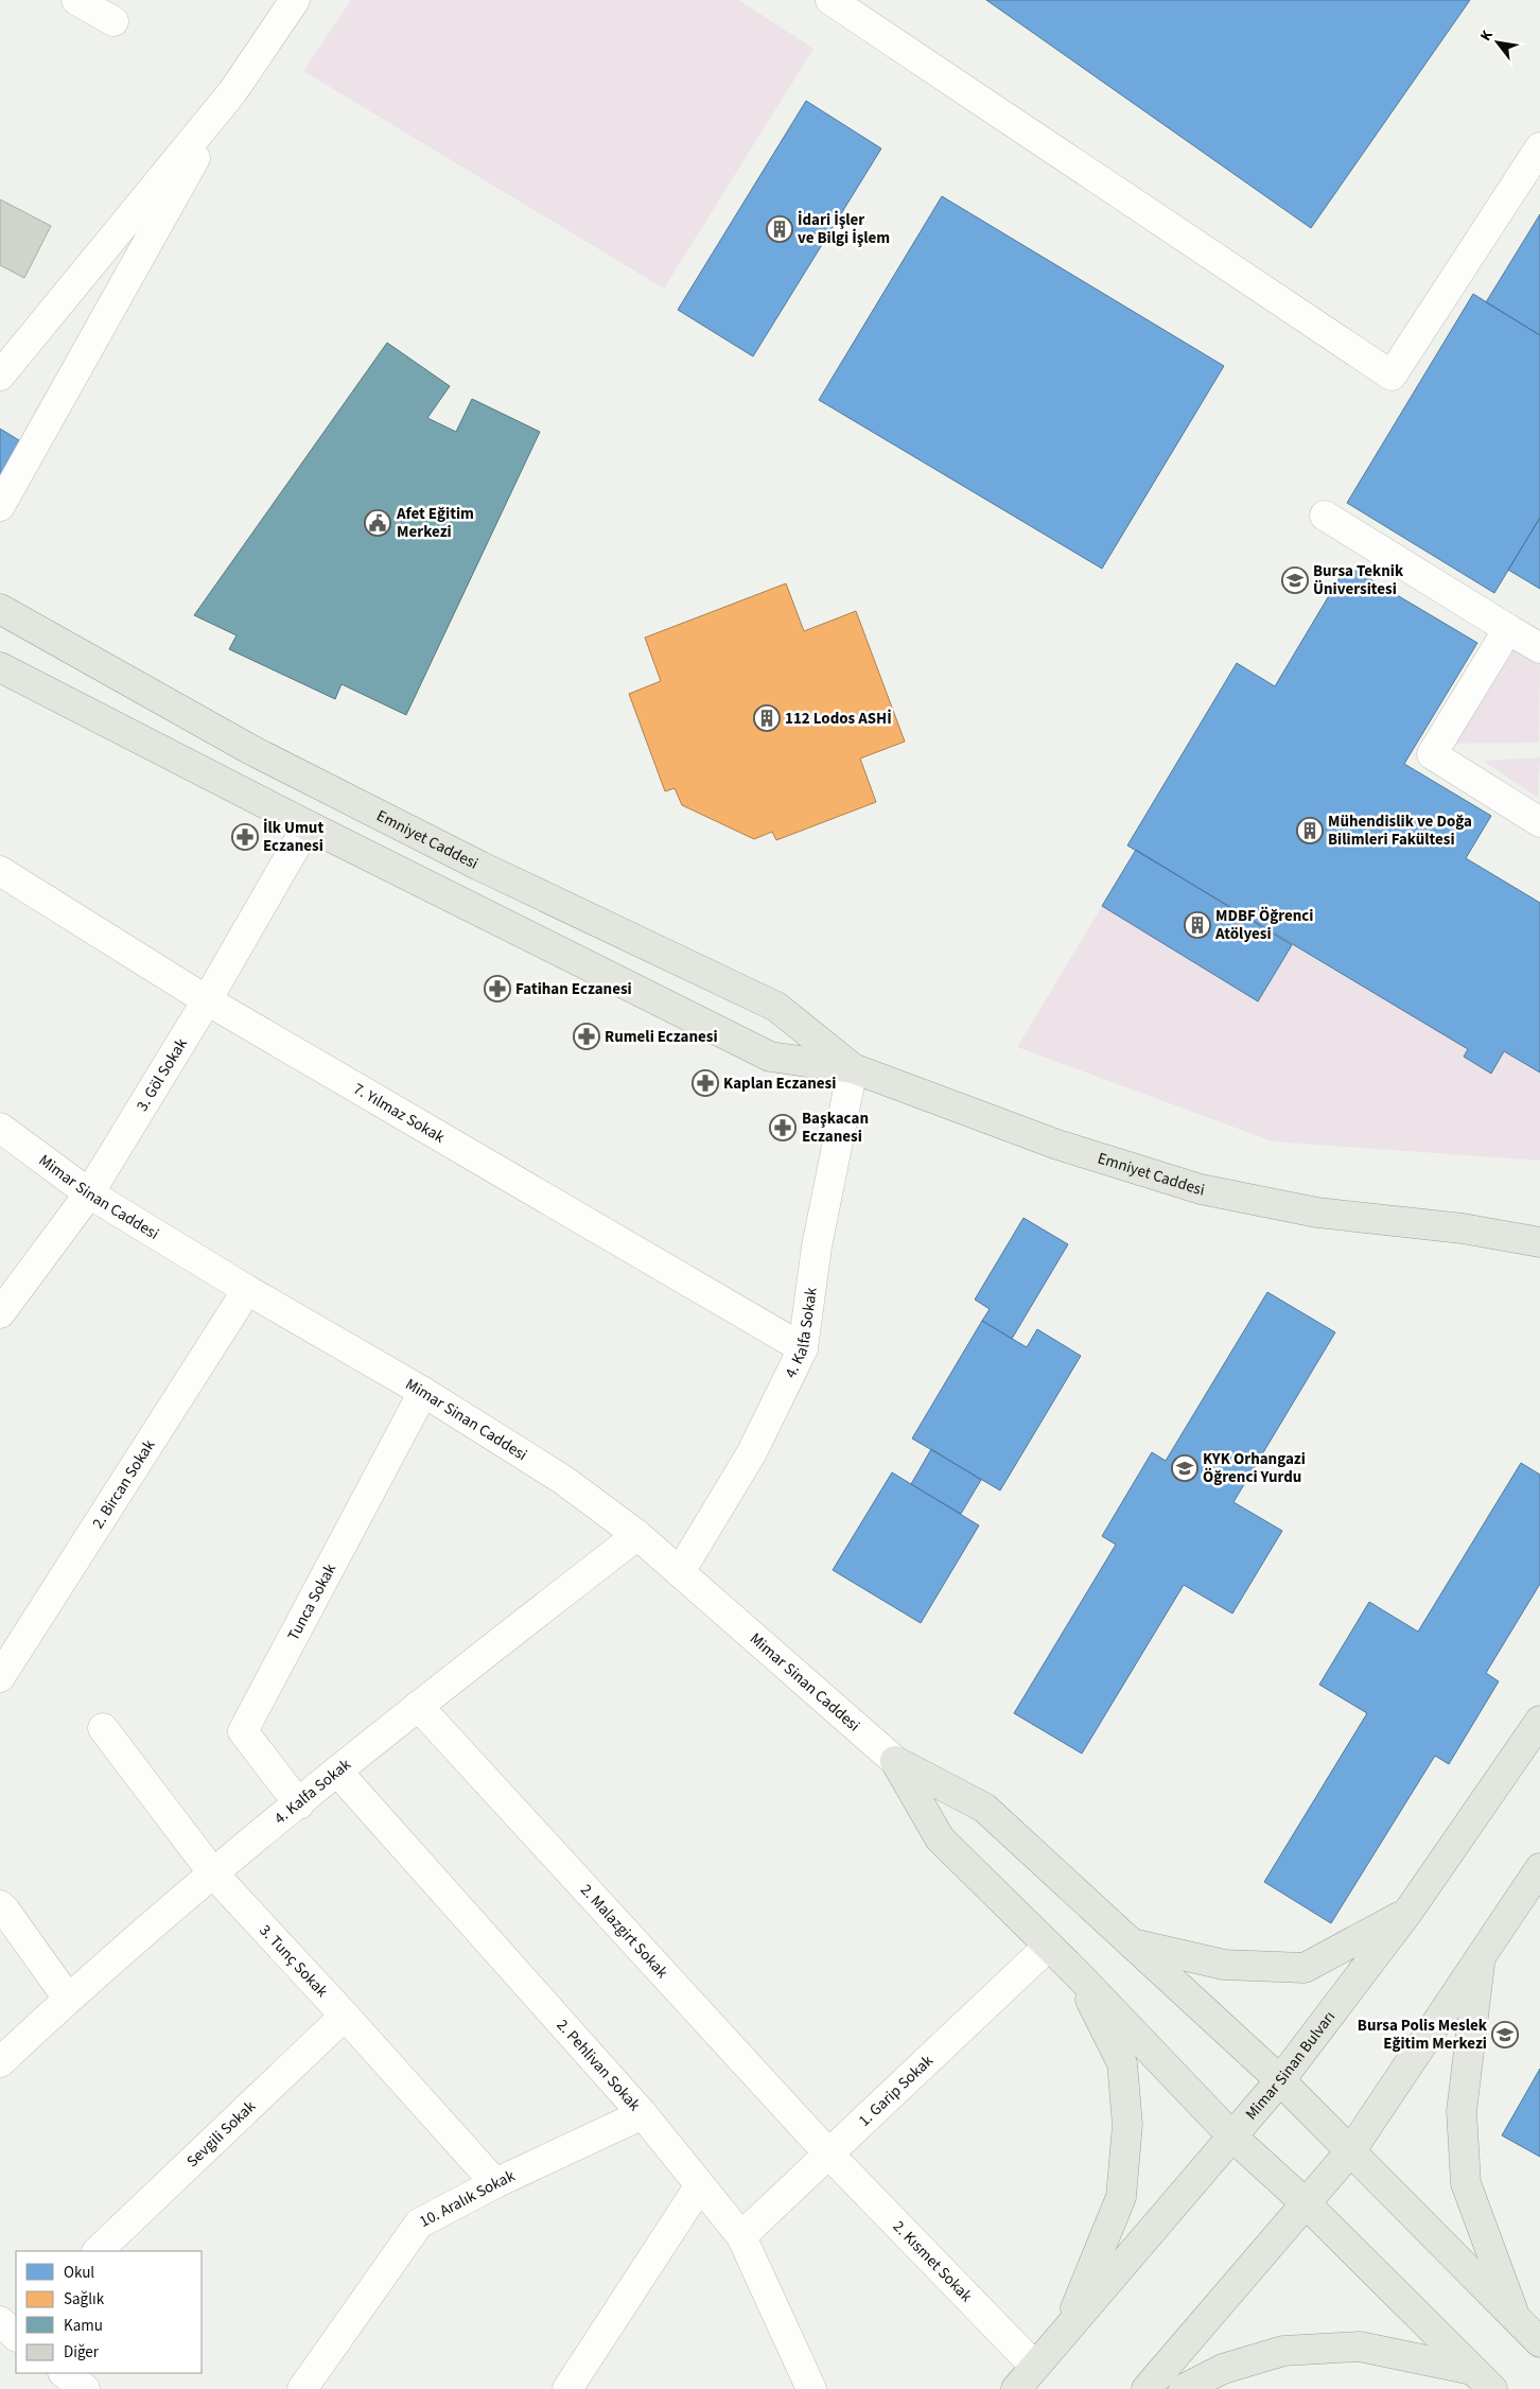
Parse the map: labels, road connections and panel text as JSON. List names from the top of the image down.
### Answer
{
  "streets": {
    "main road": ["Emniyet Caddesi", "Mimar Sinan Bulvarı"],
    "street": [
      "3. Göl Sokak",
      "7. Yılmaz Sokak",
      "Mimar Sinan Caddesi",
      "4. Kalfa Sokak",
      "2. Bircan Sokak",
      "Tunca Sokak",
      "2. Malazgirt Sokak",
      "3. Tunç Sokak",
      "2. Pehlivan Sokak",
      "1. Garip Sokak",
      "Sevgili Sokak",
      "10. Aralık Sokak",
      "2. Kısmet Sokak"
    ]
  },
  "crossings": [
    ["Emniyet Caddesi", "3. Göl Sokak"],
    ["Emniyet Caddesi", "4. Kalfa Sokak"],
    ["3. Göl Sokak", "7. Yılmaz Sokak"],
    ["3. Göl Sokak", "Mimar Sinan Caddesi"],
    ["7. Yılmaz Sokak", "4. Kalfa Sokak"],
    ["Mimar Sinan Caddesi", "4. Kalfa Sokak"],
    ["Mimar Sinan Caddesi", "2. Bircan Sokak"],
    ["Mimar Sinan Caddesi", "Tunca Sokak"],
    ["4. Kalfa Sokak", "Tunca Sokak"],
    ["4. Kalfa Sokak", "2. Malazgirt Sokak"],
    ["4. Kalfa Sokak", "3. Tunç Sokak"],
    ["4. Kalfa Sokak", "2. Pehlivan Sokak"],
    ["2. Malazgirt Sokak", "1. Garip Sokak"],
    ["2. Malazgirt Sokak", "2. Kısmet Sokak"],
    ["3. Tunç Sokak", "Sevgili Sokak"],
    ["3. Tunç Sokak", "10. Aralık Sokak"],
    ["2. Pehlivan Sokak", "1. Garip Sokak"],
    ["2. Pehlivan Sokak", "10. Aralık Sokak"],
    ["Mimar Sinan Bulvarı", "2. Kısmet Sokak"],
    ["1. Garip Sokak", "2. Kısmet Sokak"]
  ],
  "places": {
    "building": [
      "İdari İşler ve Bilgi İşlem",
      "112 Lodos ASHİ",
      "Mühendislik ve Doğa Bilimleri Fakültesi",
      "MDBF Öğrenci Atölyesi"
    ],
    "public building": ["Afet Eğitim Merkezi"],
    "school or university": ["Bursa Teknik Üniversitesi", "KYK Orhangazi Öğrenci Yurdu", "Bursa Polis Meslek Eğitim Merkezi"],
    "pharmacy": [
      "İlk Umut Eczanesi",
      "Fatihan Eczanesi",
      "Rumeli Eczanesi",
      "Kaplan Eczanesi",
      "Başkacan Eczanesi"
    ]
  },
  "legend": [
    "Okul",
    "Sağlık",
    "Kamu",
    "Diğer"
  ],
  "north": "top left"
}
